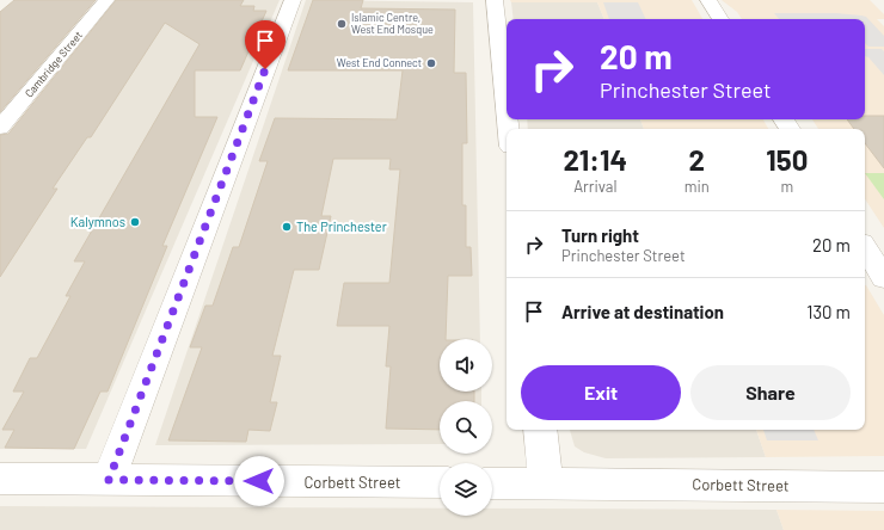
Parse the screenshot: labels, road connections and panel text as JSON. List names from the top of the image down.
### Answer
{
  "streets": {
    "street": ["Cambridge Street", "Corbett Street"]
  },
  "places": [
    "Islamic Centre, West End Mosque",
    "West End Connect",
    "Kalymnos",
    "The Princhester"
  ],
  "page": {
    "turn": ["20 m", "Princhester Street"],
    "eta": [
      "21:14",
      "Arrival",
      "2",
      "min",
      "150",
      "m"
    ],
    "list": [
      {
        "name": "Turn right",
        "note": "Princhester Street",
        "value": "20 m"
      },
      {
        "name": "Arrive at destination",
        "value": "130 m"
      }
    ],
    "buttons": ["Exit", "Share"]
  }
}
